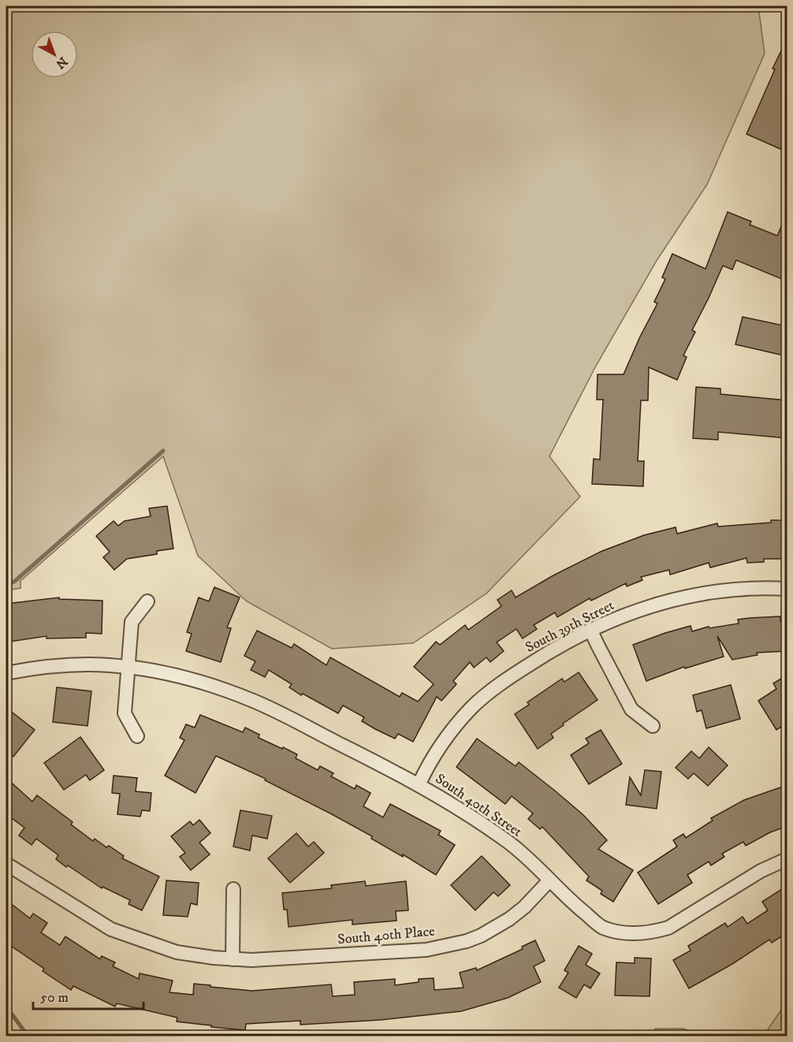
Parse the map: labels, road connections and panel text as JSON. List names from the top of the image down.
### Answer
{
  "streets": {
    "street": ["South 39th Street", "South 40th Street", "South 40th Place"]
  },
  "crossings": [
    ["South 39th Street", "South 40th Street"],
    ["South 40th Street", "South 40th Place"]
  ],
  "scale_bar": "50 m",
  "north": "bottom right"
}
